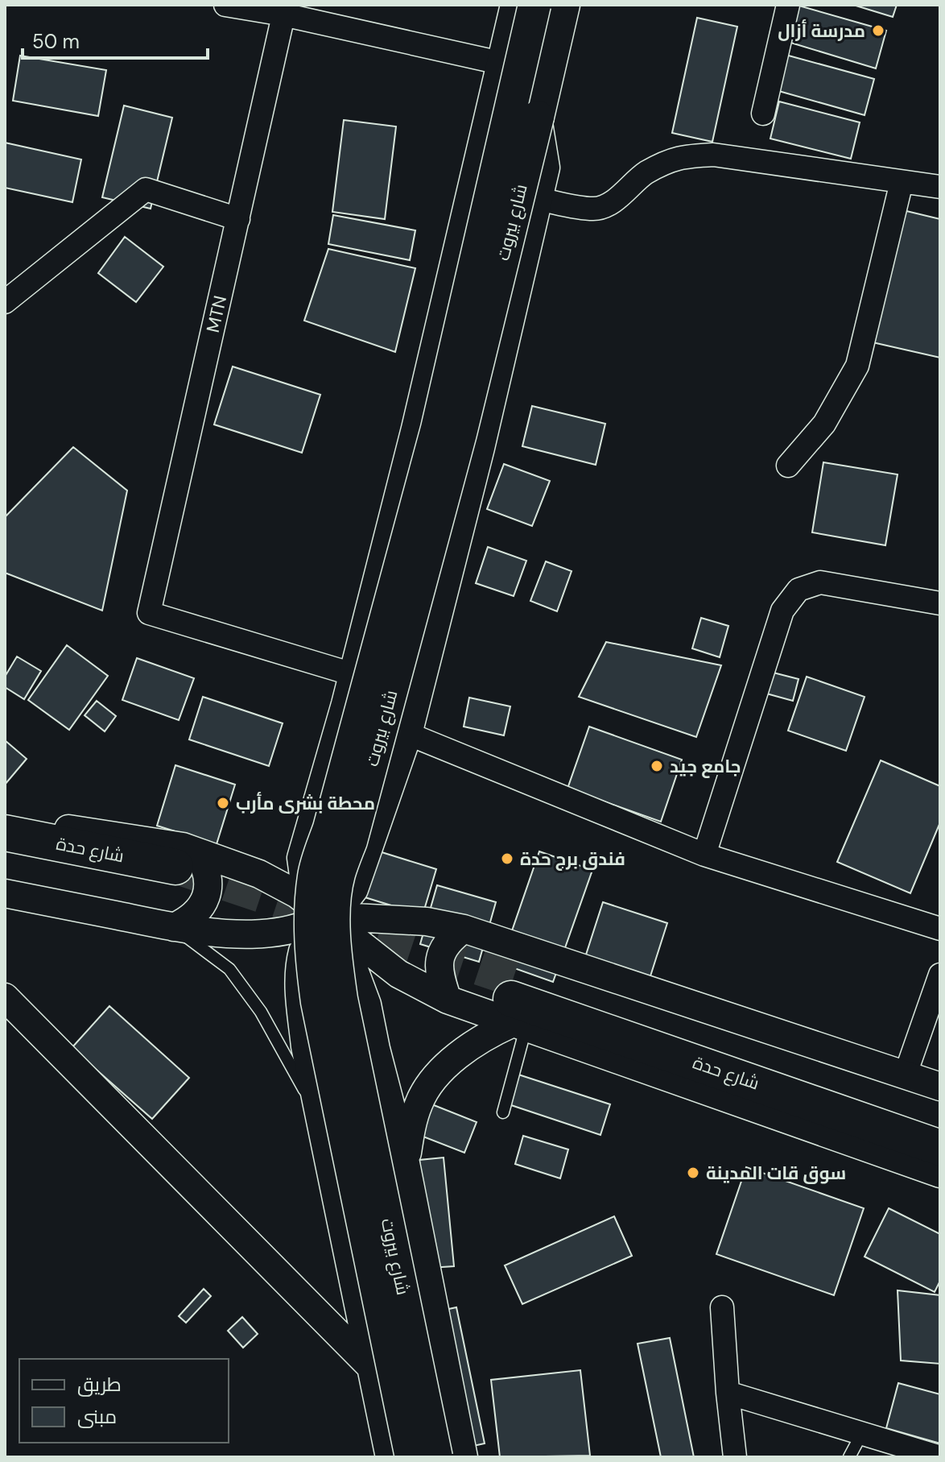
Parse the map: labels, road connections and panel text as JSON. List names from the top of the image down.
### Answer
{
  "streets": {
    "main road": ["شارع بيروت", "شارع حدة"],
    "street": ["MTN"]
  },
  "places": [
    "مدرسة أزال",
    "جامع جيد",
    "محطة بشرى مأرب",
    "فندق برج حدة",
    "سوق قات المدينة"
  ],
  "legend": ["طريق", "مبنى"],
  "scale_bar": "50 m"
}
